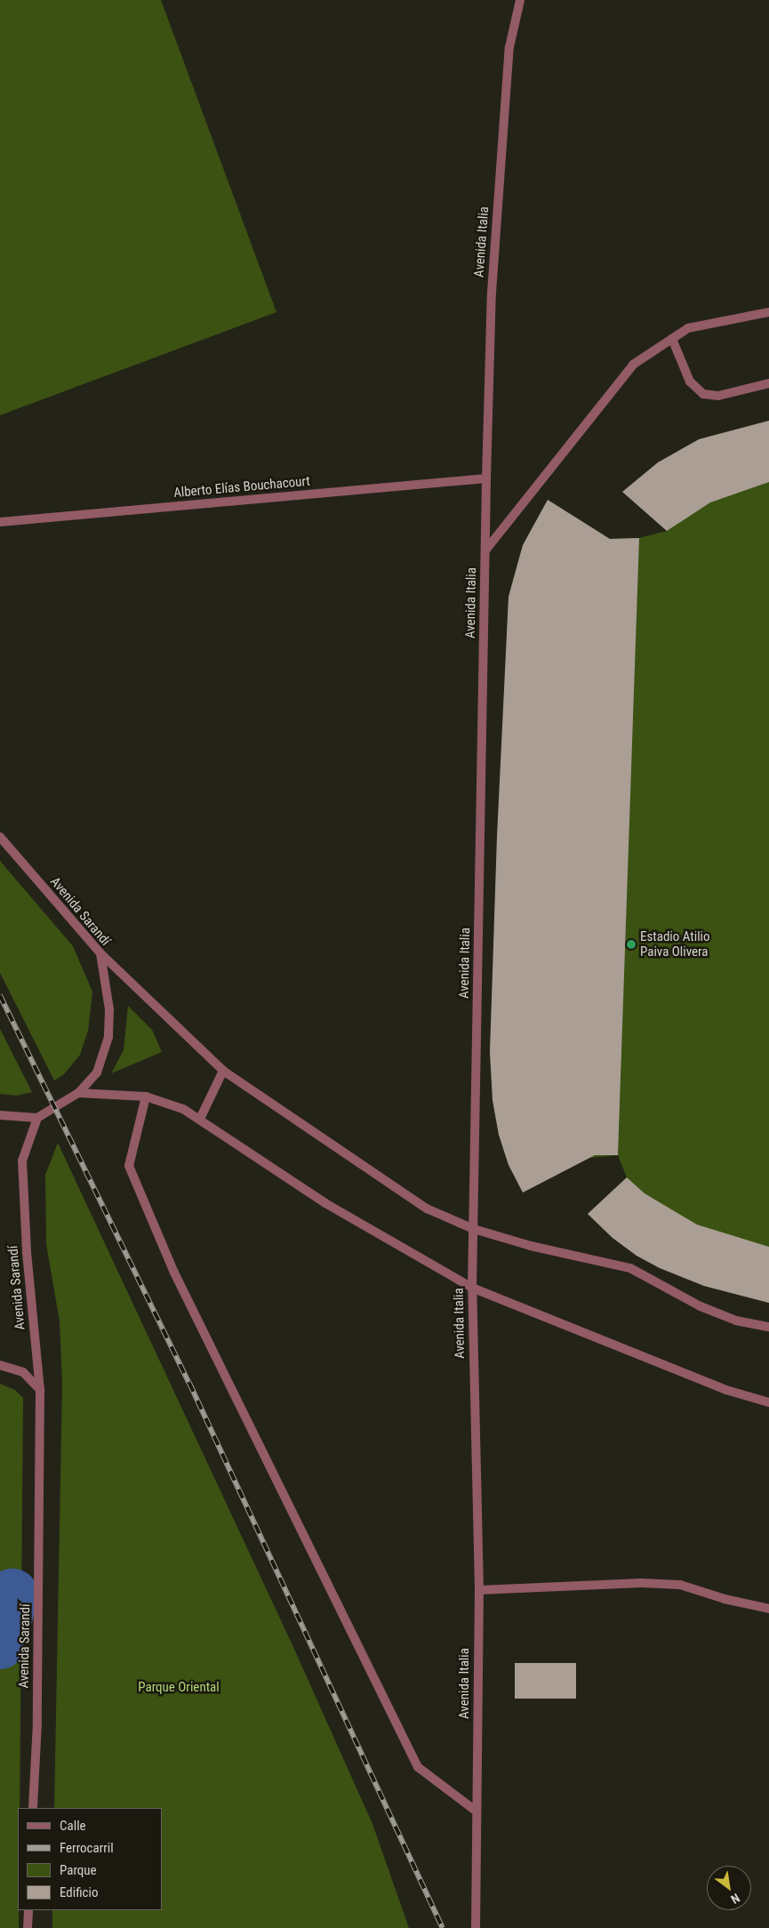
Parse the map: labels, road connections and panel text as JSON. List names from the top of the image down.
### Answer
{
  "streets": {
    "street": ["Avenida Italia", "Alberto Elías Bouchacourt", "Avenida Sarandí"]
  },
  "crossings": [
    ["Avenida Italia", "Alberto Elías Bouchacourt"]
  ],
  "parks": ["Parque Oriental"],
  "places": ["Estadio Atilio Paiva Olivera"],
  "legend": [
    "Calle",
    "Ferrocarril",
    "Parque",
    "Edificio"
  ],
  "north": "bottom right"
}
